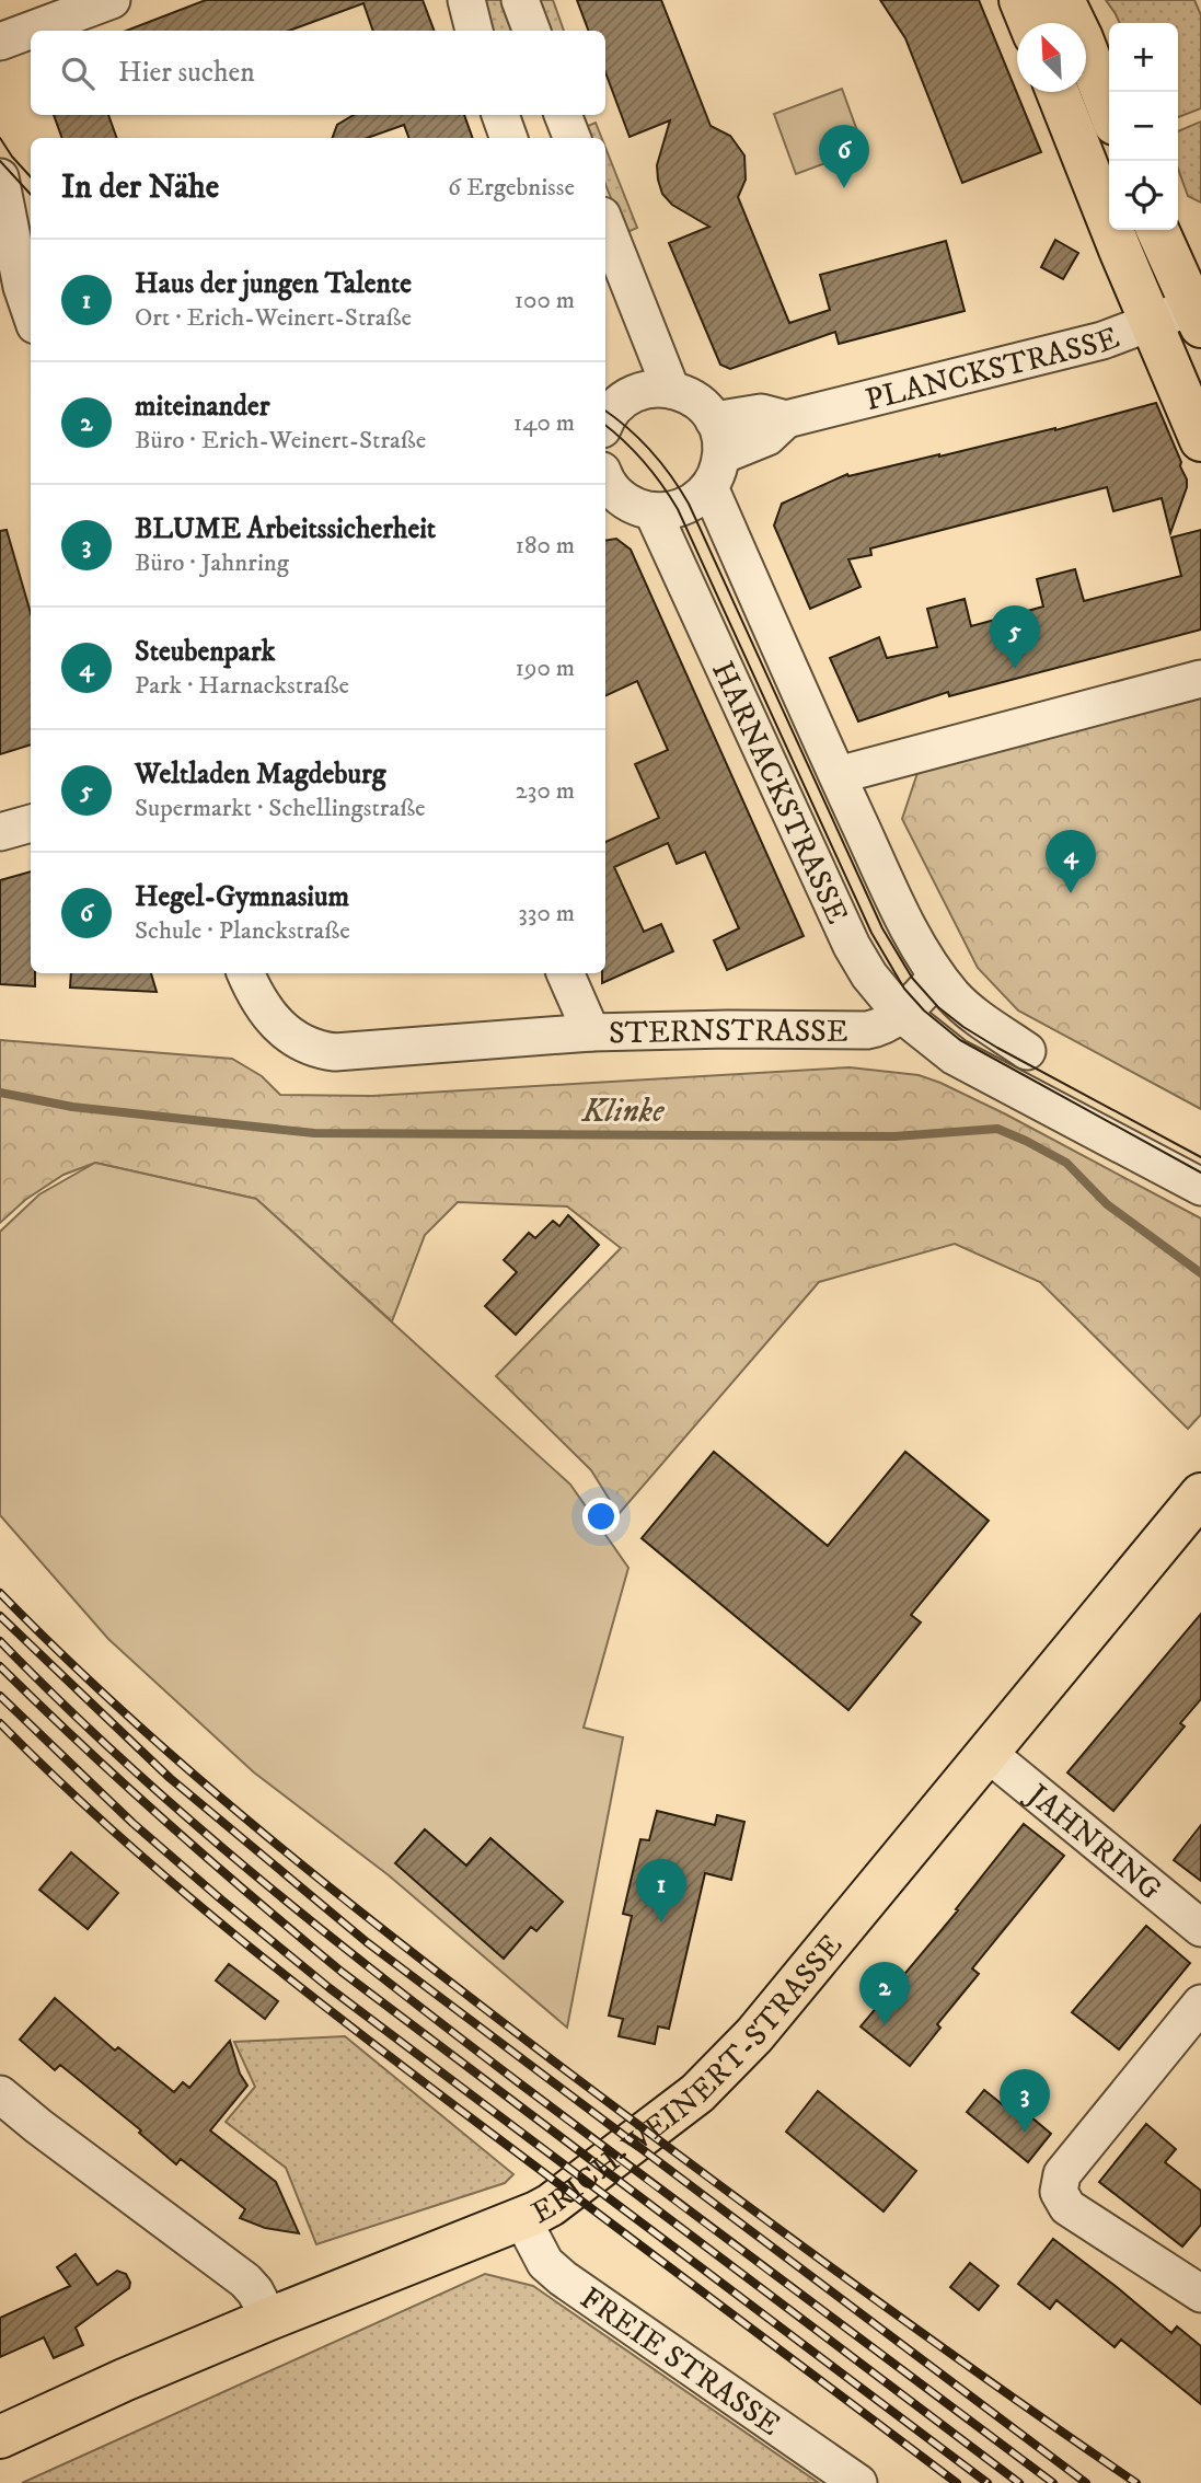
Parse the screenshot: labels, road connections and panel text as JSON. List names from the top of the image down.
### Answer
{
  "streets": {
    "main road": ["ERICH-WEINERT-STRASSE"],
    "street": [
      "PLANCKSTRASSE",
      "HARNACKSTRASSE",
      "STERNSTRASSE",
      "JAHNRING",
      "FREIE STRASSE"
    ]
  },
  "crossings": [
    ["PLANCKSTRASSE", "HARNACKSTRASSE"],
    ["HARNACKSTRASSE", "STERNSTRASSE"],
    ["JAHNRING", "ERICH-WEINERT-STRASSE"],
    ["ERICH-WEINERT-STRASSE", "FREIE STRASSE"]
  ],
  "water": ["Klinke"],
  "north": "top left",
  "page": {
    "map_buttons": ["+", "−"],
    "search": "Hier suchen",
    "pins": [
      "6",
      "5",
      "4",
      "1",
      "2",
      "3"
    ],
    "heading": ["In der Nähe", "6 Ergebnisse"],
    "list": [
      {
        "mark": "1",
        "name": "Haus der jungen Talente",
        "note": "Ort · Erich-Weinert-Straße",
        "value": "100 m"
      },
      {
        "mark": "2",
        "name": "miteinander",
        "note": "Büro · Erich-Weinert-Straße",
        "value": "140 m"
      },
      {
        "mark": "3",
        "name": "BLUME Arbeitssicherheit",
        "note": "Büro · Jahnring",
        "value": "180 m"
      },
      {
        "mark": "4",
        "name": "Steubenpark",
        "note": "Park · Harnackstraße",
        "value": "190 m"
      },
      {
        "mark": "5",
        "name": "Weltladen Magdeburg",
        "note": "Supermarkt · Schellingstraße",
        "value": "230 m"
      },
      {
        "mark": "6",
        "name": "Hegel-Gymnasium",
        "note": "Schule · Planckstraße",
        "value": "330 m"
      }
    ]
  }
}
